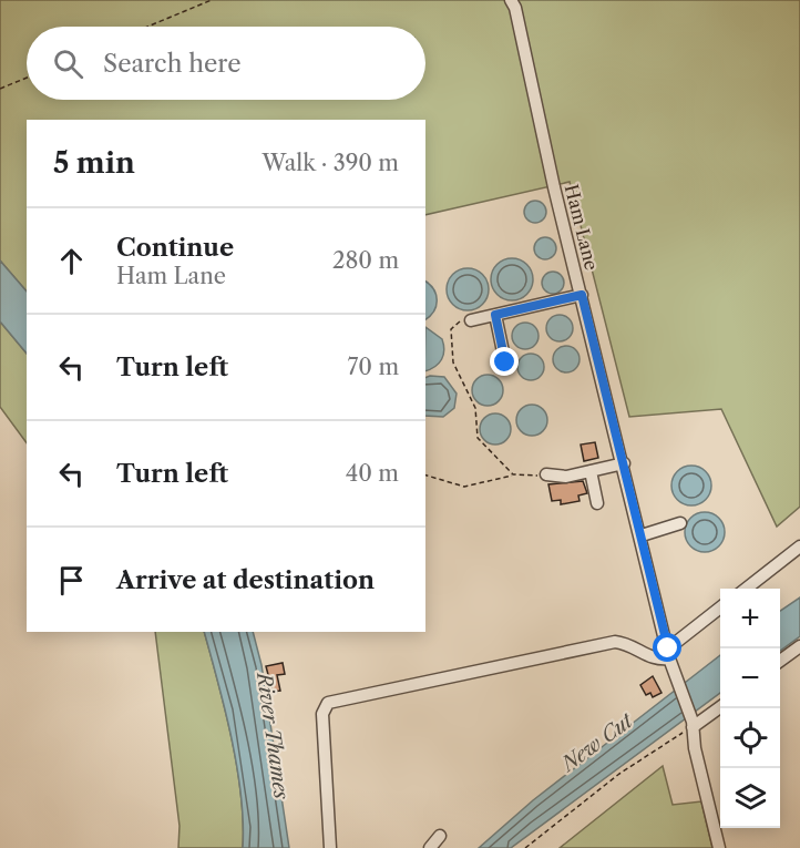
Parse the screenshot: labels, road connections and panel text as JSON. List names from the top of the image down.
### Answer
{
  "streets": {
    "street": ["Ham Lane"]
  },
  "water": ["River Thames", "New Cut"],
  "page": {
    "search": "Search here",
    "heading": ["5 min", "Walk · 390 m"],
    "list": [
      ["Continue", "Ham Lane", "280 m"],
      ["Turn left", "70 m"],
      ["Turn left", "40 m"],
      "Arrive at destination"
    ],
    "map_buttons": ["+", "−"]
  }
}
